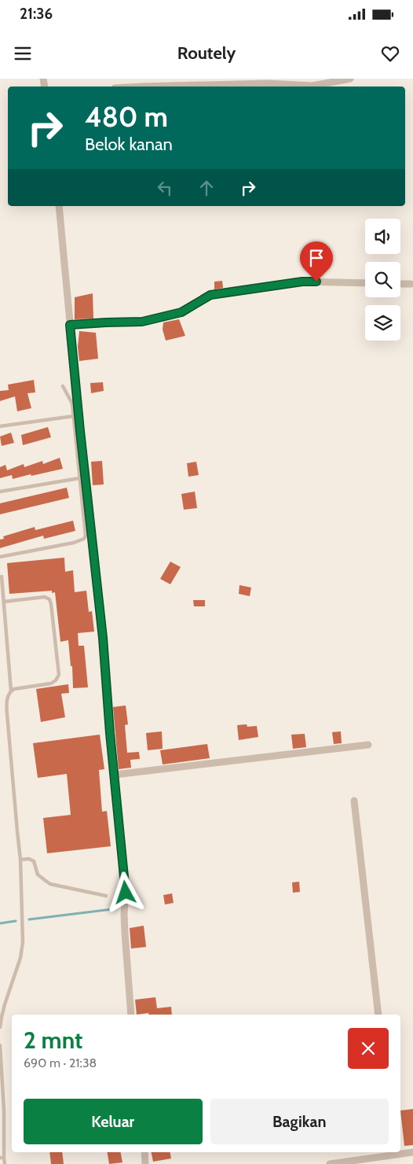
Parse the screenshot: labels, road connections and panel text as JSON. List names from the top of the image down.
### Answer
{
  "page": {
    "status": "21:36",
    "header": "Routely",
    "turn": ["480 m", "Belok kanan"],
    "heading": ["2 mnt", "690 m · 21:38"],
    "buttons": ["Keluar", "Bagikan"]
  }
}
